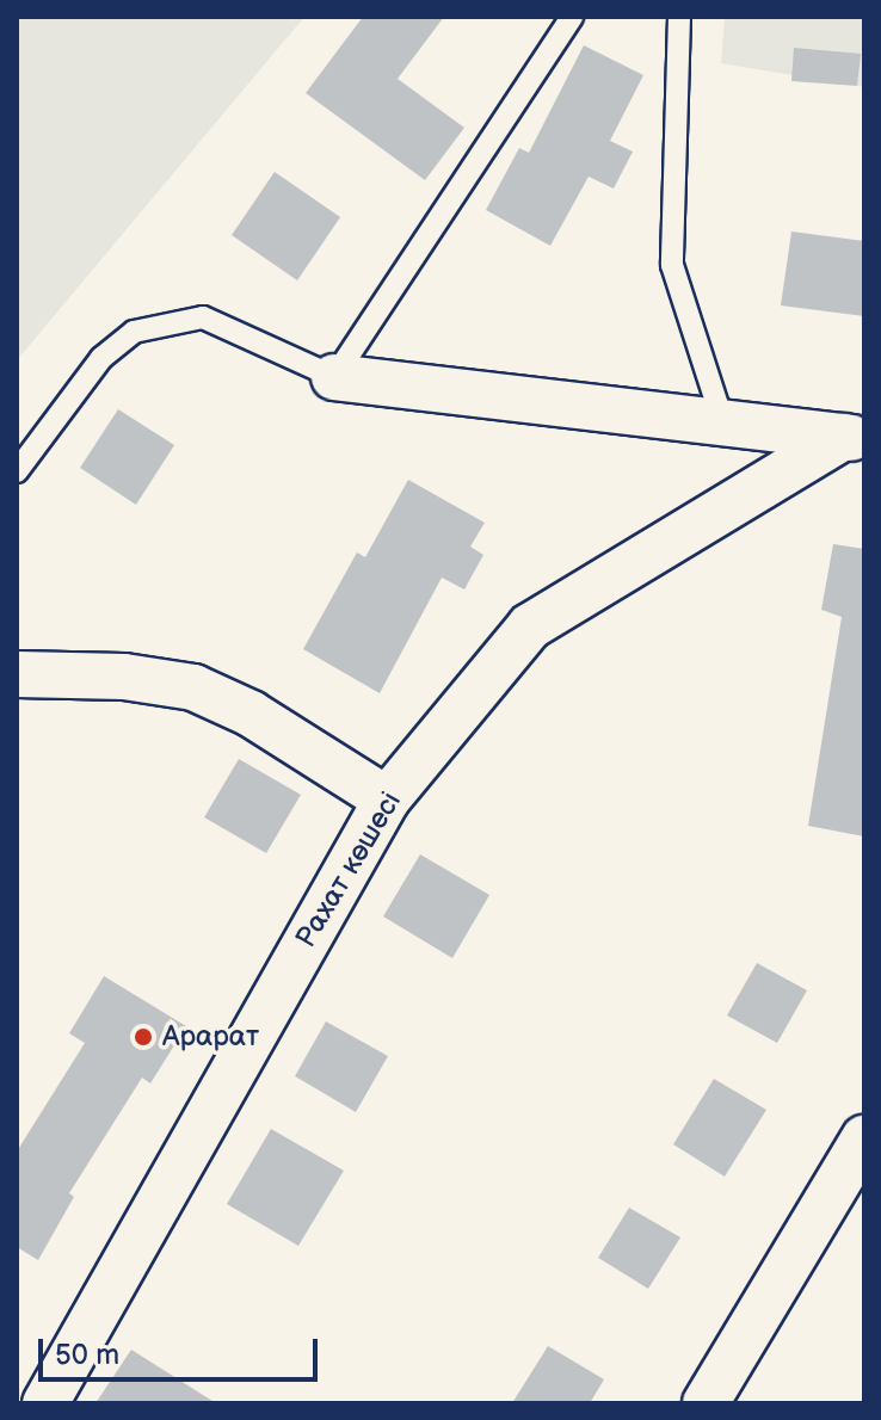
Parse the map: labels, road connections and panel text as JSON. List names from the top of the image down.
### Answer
{
  "streets": {
    "street": ["Рахат көшесі"]
  },
  "places": ["Арарат"],
  "scale_bar": "50 m"
}
